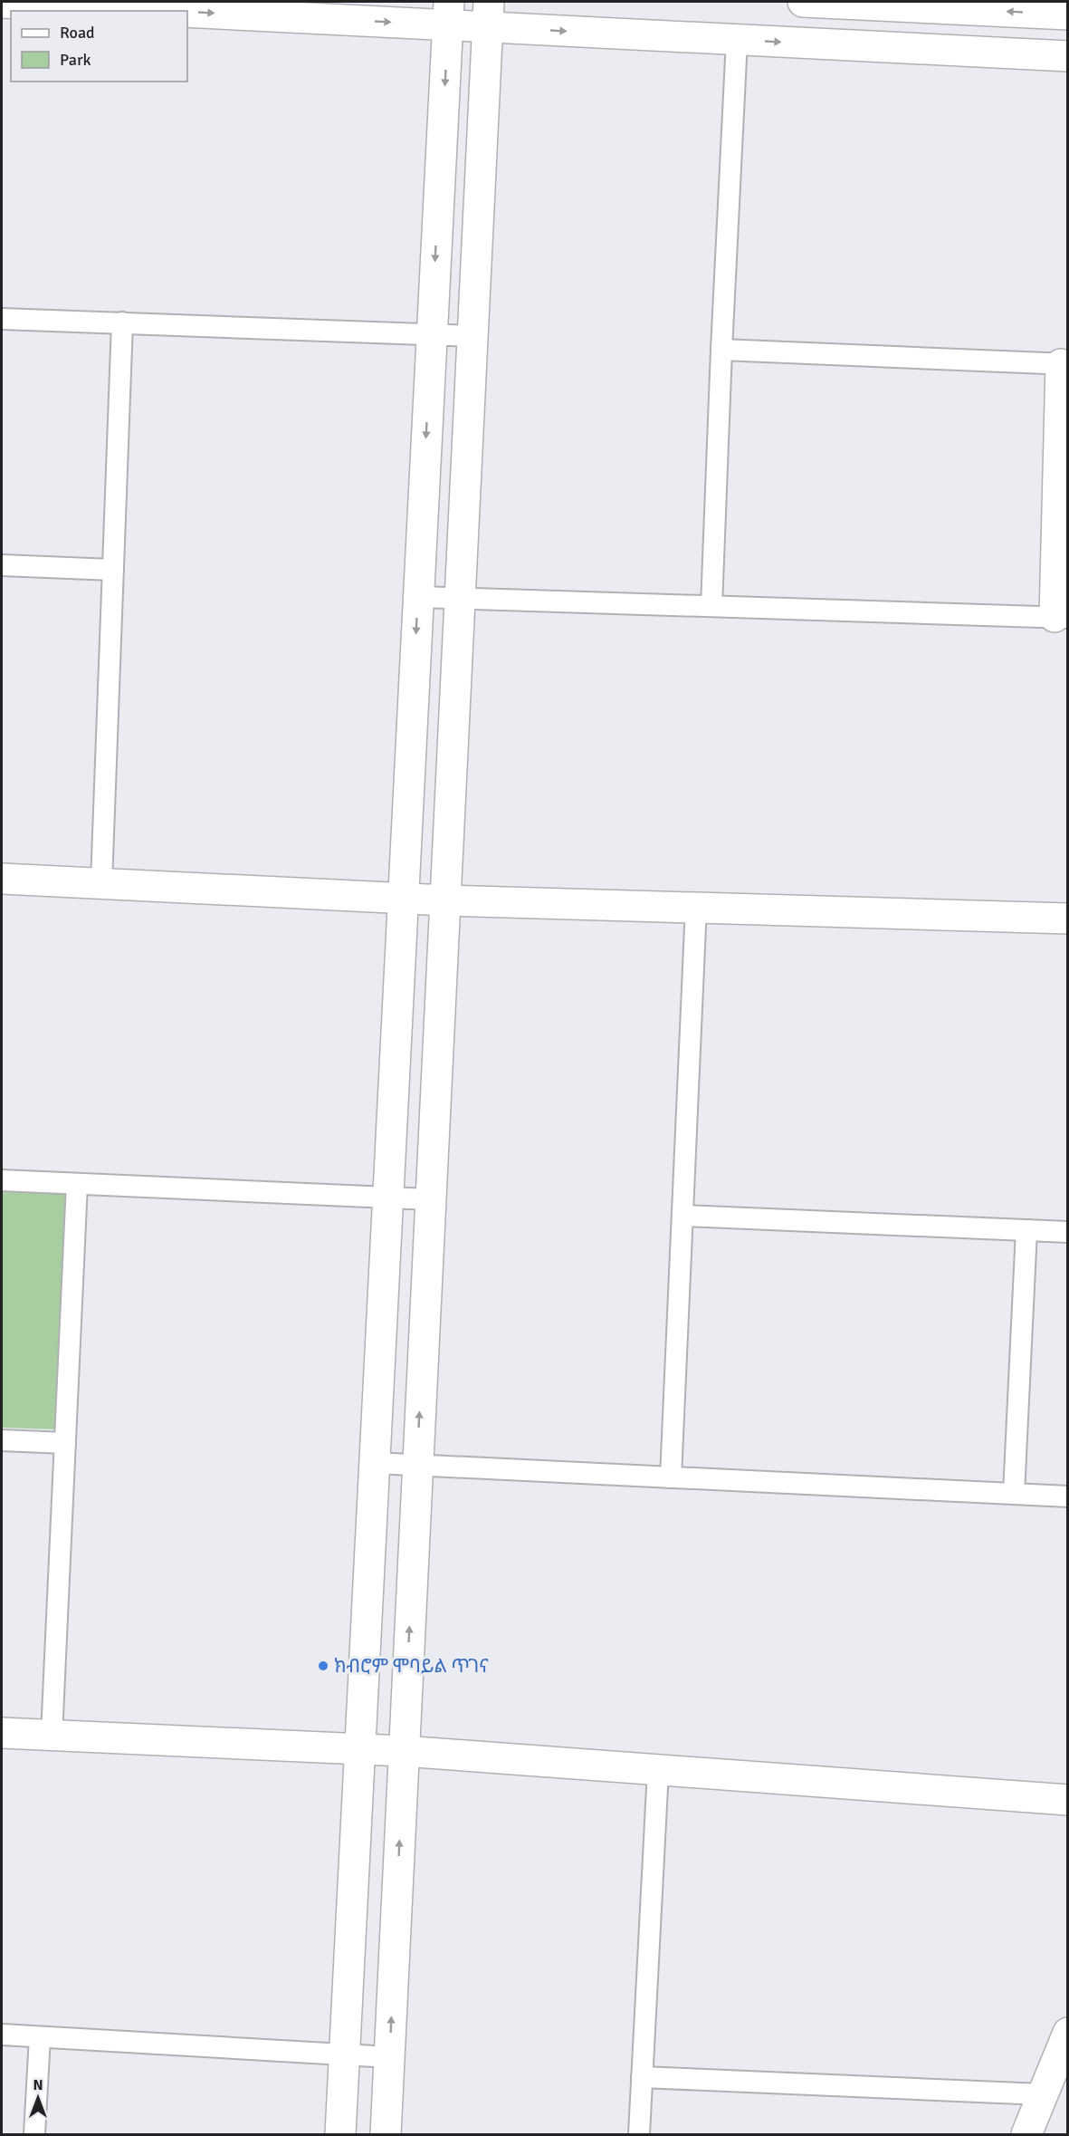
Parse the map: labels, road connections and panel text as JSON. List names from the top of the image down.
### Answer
{
  "places": ["ክብሮም ሞባይል ጥገና"],
  "legend": ["Road", "Park"],
  "north": "top"
}
